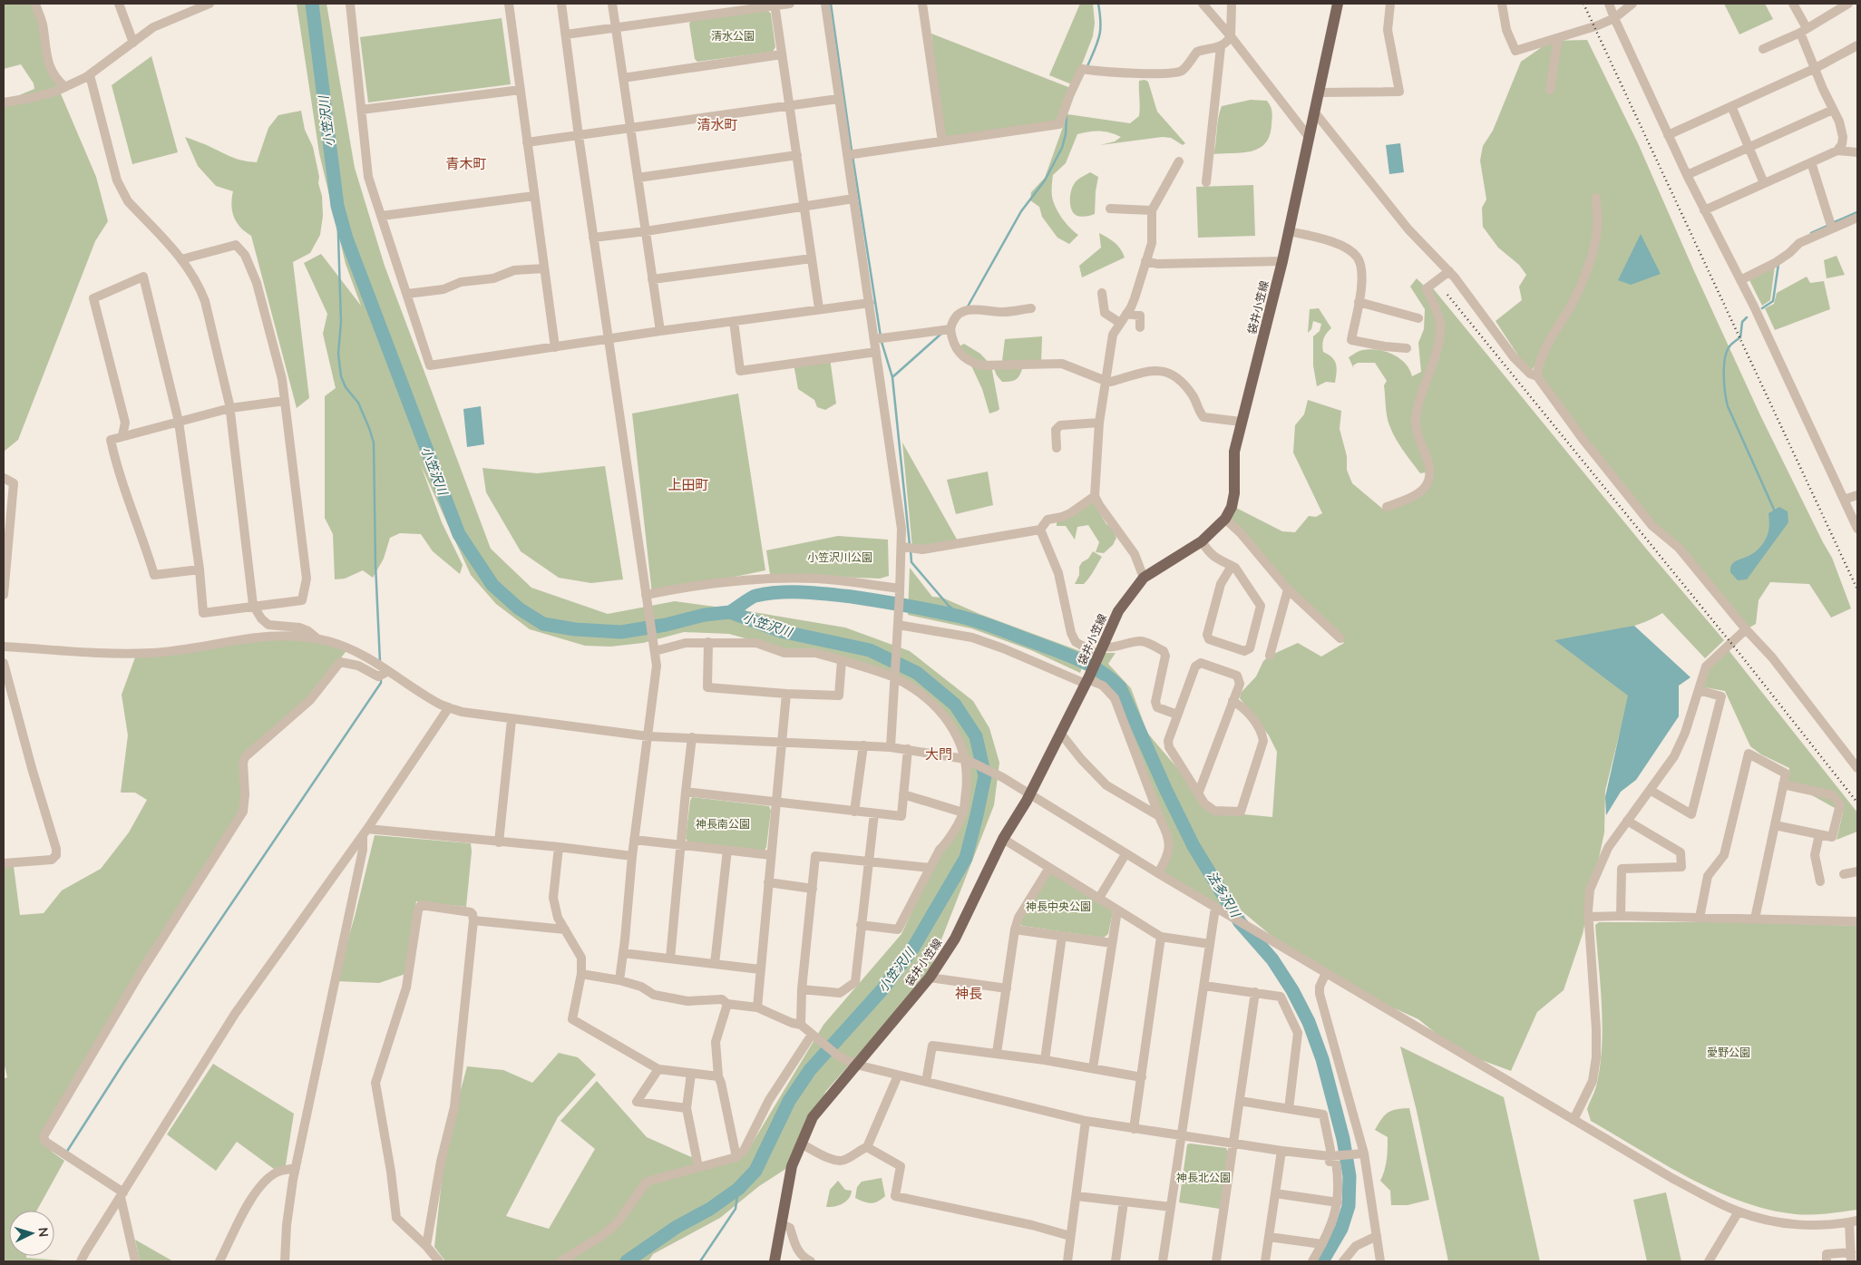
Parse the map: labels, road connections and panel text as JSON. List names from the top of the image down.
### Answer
{
  "streets": {
    "main road": ["袋井小笠線"]
  },
  "districts": [
    "清水町",
    "青木町",
    "上田町",
    "大門",
    "神長"
  ],
  "water": ["小笠沢川", "法多沢川"],
  "parks": [
    "清水公園",
    "小笠沢川公園",
    "神長南公園",
    "神長中央公園",
    "愛野公園",
    "神長北公園"
  ],
  "north": "right"
}
